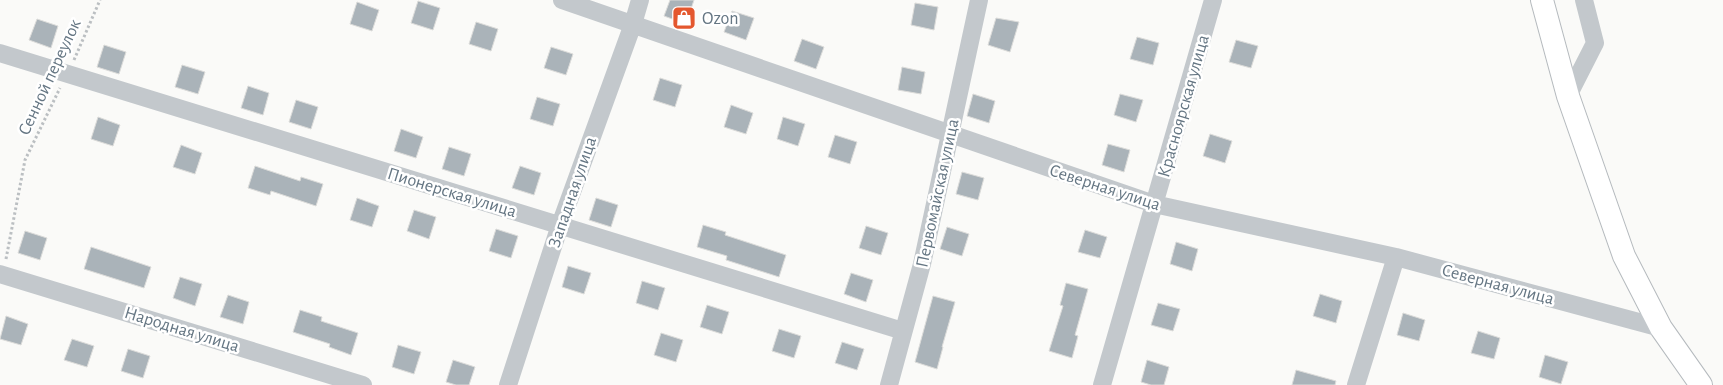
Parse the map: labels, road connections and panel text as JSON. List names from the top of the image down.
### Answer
{
  "streets": {
    "street": [
      "Красноярская улица",
      "Северная улица",
      "Пионерская улица",
      "Западная улица",
      "Первомайская улица",
      "Народная улица"
    ],
    "path": ["Сенной переулок"]
  },
  "crossings": [
    ["Сенной переулок", "Пионерская улица"],
    ["Сенной переулок", "Народная улица"],
    ["Красноярская улица", "Северная улица"],
    ["Северная улица", "Западная улица"],
    ["Северная улица", "Первомайская улица"],
    ["Пионерская улица", "Западная улица"],
    ["Пионерская улица", "Первомайская улица"]
  ],
  "places": {
    "shop": ["Ozon"]
  }
}
